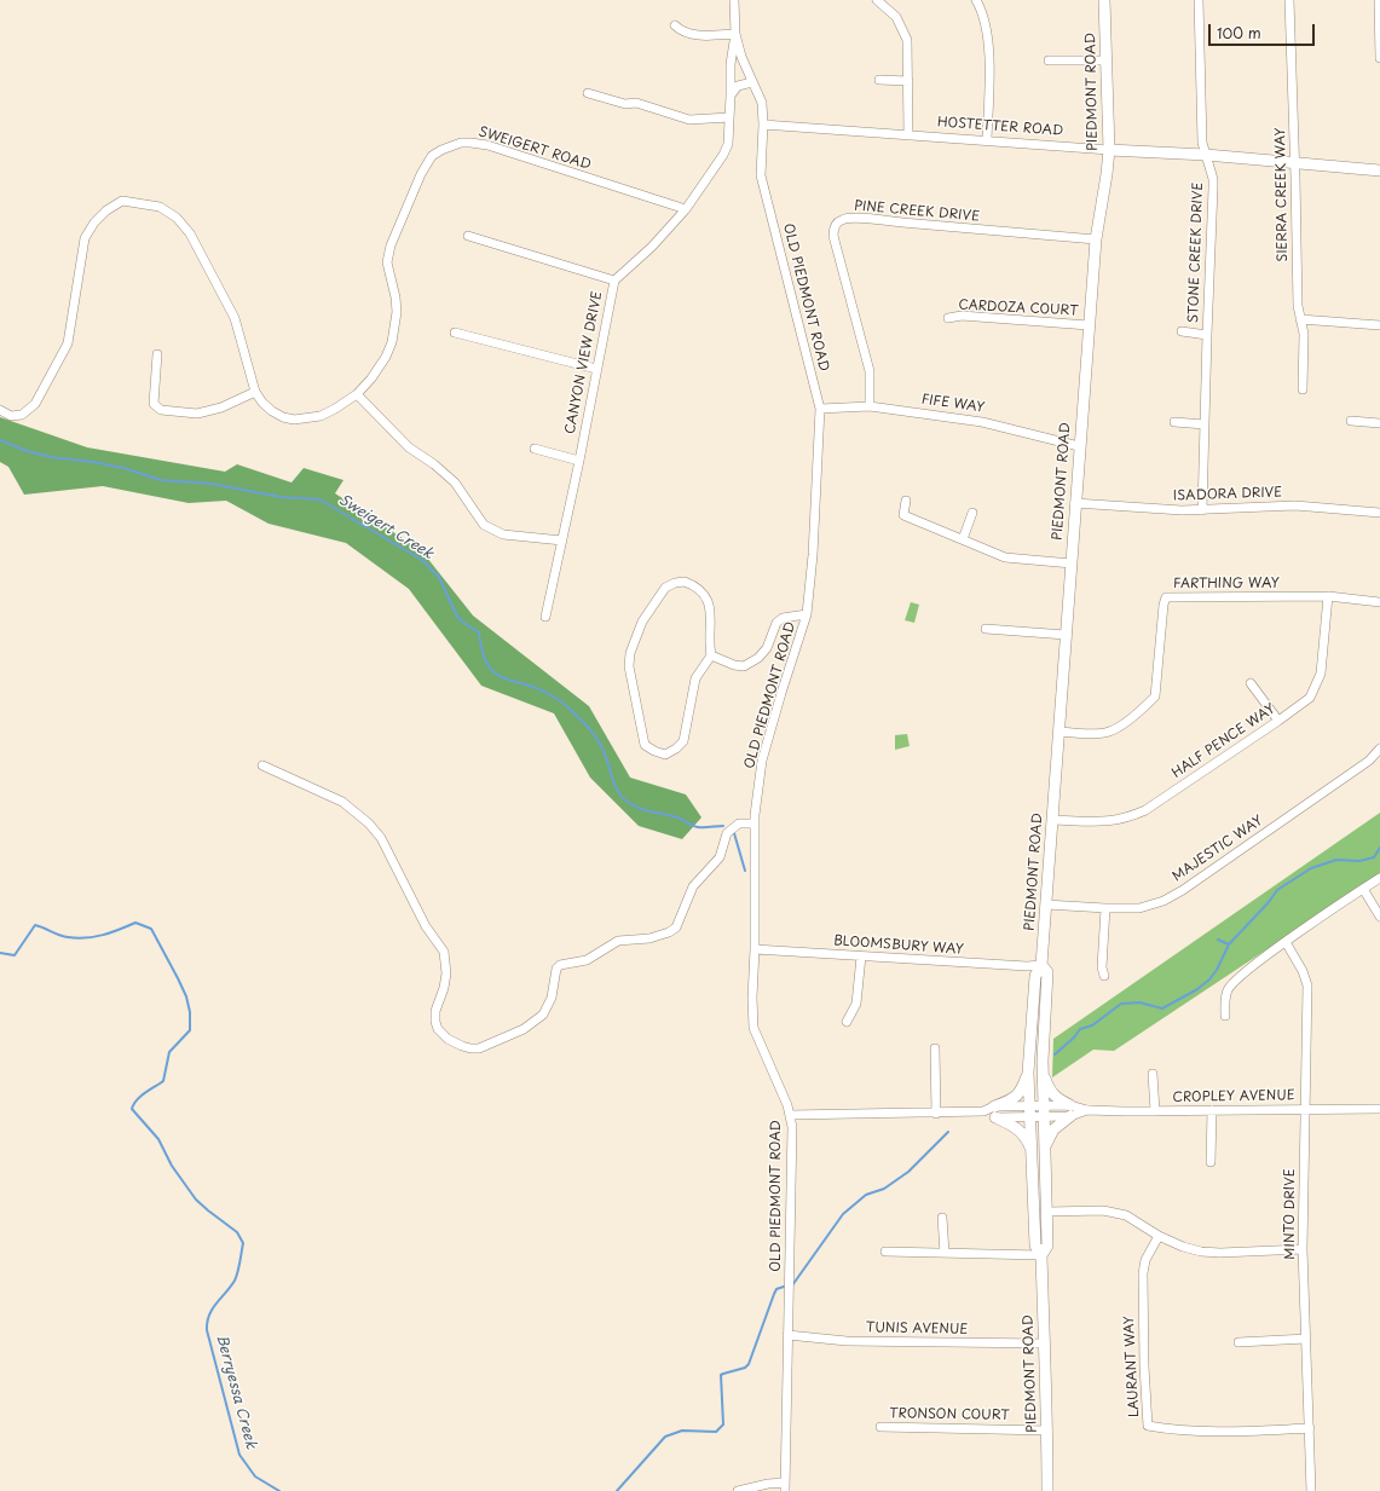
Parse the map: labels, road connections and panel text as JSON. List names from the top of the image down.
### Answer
{
  "streets": {
    "main road": ["PIEDMONT ROAD", "HOSTETTER ROAD"],
    "street": [
      "SWEIGERT ROAD",
      "SIERRA CREEK WAY",
      "PINE CREEK DRIVE",
      "STONE CREEK DRIVE",
      "OLD PIEDMONT ROAD",
      "CARDOZA COURT",
      "CANYON VIEW DRIVE",
      "FIFE WAY",
      "ISADORA DRIVE",
      "FARTHING WAY",
      "HALF PENCE WAY",
      "MAJESTIC WAY",
      "BLOOMSBURY WAY",
      "CROPLEY AVENUE",
      "MINTO DRIVE",
      "TUNIS AVENUE",
      "LAURANT WAY",
      "TRONSON COURT"
    ]
  },
  "crossings": [
    ["PIEDMONT ROAD", "HOSTETTER ROAD"],
    ["PIEDMONT ROAD", "PINE CREEK DRIVE"],
    ["PIEDMONT ROAD", "CARDOZA COURT"],
    ["PIEDMONT ROAD", "FIFE WAY"],
    ["PIEDMONT ROAD", "ISADORA DRIVE"],
    ["PIEDMONT ROAD", "FARTHING WAY"],
    ["PIEDMONT ROAD", "HALF PENCE WAY"],
    ["PIEDMONT ROAD", "MAJESTIC WAY"],
    ["PIEDMONT ROAD", "BLOOMSBURY WAY"],
    ["PIEDMONT ROAD", "CROPLEY AVENUE"],
    ["PIEDMONT ROAD", "TUNIS AVENUE"],
    ["PIEDMONT ROAD", "TRONSON COURT"],
    ["HOSTETTER ROAD", "SIERRA CREEK WAY"],
    ["HOSTETTER ROAD", "STONE CREEK DRIVE"],
    ["HOSTETTER ROAD", "OLD PIEDMONT ROAD"],
    ["SWEIGERT ROAD", "CANYON VIEW DRIVE"],
    ["PINE CREEK DRIVE", "FIFE WAY"],
    ["STONE CREEK DRIVE", "ISADORA DRIVE"],
    ["OLD PIEDMONT ROAD", "CANYON VIEW DRIVE"],
    ["OLD PIEDMONT ROAD", "FIFE WAY"],
    ["OLD PIEDMONT ROAD", "BLOOMSBURY WAY"],
    ["OLD PIEDMONT ROAD", "CROPLEY AVENUE"],
    ["OLD PIEDMONT ROAD", "TUNIS AVENUE"],
    ["FARTHING WAY", "HALF PENCE WAY"],
    ["CROPLEY AVENUE", "MINTO DRIVE"],
    ["MINTO DRIVE", "LAURANT WAY"]
  ],
  "water": ["Sweigert Creek", "Berryessa Creek"],
  "scale_bar": "100 m"
}
